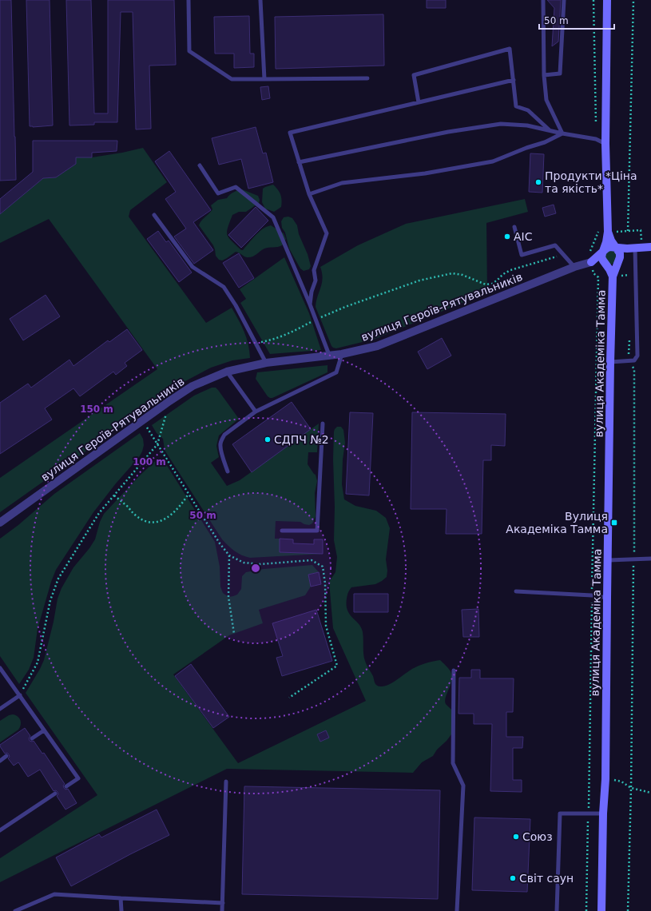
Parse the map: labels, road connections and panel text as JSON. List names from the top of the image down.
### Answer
{
  "streets": {
    "main road": ["вулиця Героїв-Рятувальників", "вулиця Академіка Тамма"]
  },
  "crossings": [
    ["вулиця Героїв-Рятувальників", "вулиця Академіка Тамма"]
  ],
  "places": {
    "other": [
      "Продукти *Ціна та якість*",
      "АІС",
      "СДПЧ №2",
      "Союз",
      "Світ саун"
    ],
    "transit": ["Вулиця Академіка Тамма"]
  },
  "scale_bar": "50 m",
  "rings": ["150 m", "100 m", "50 m"]
}
